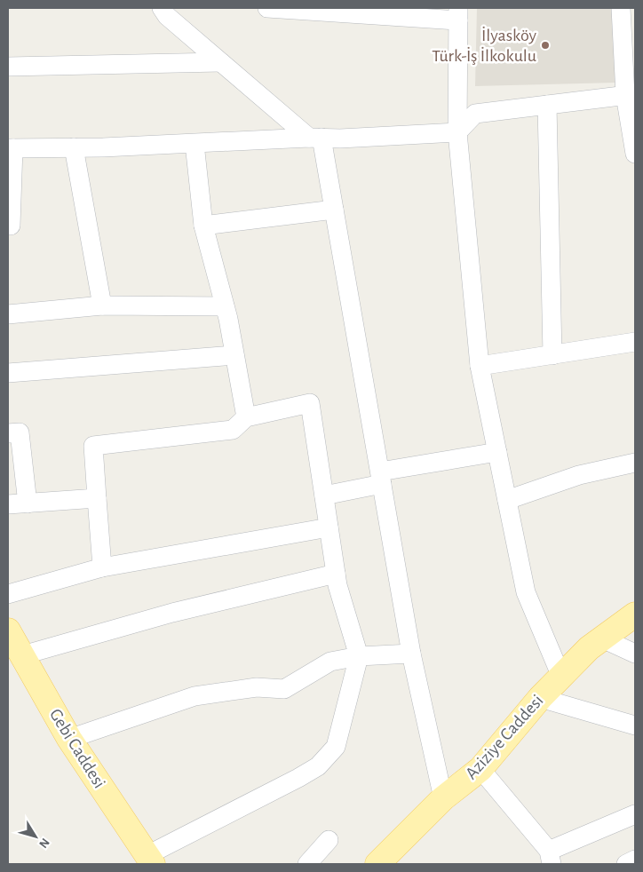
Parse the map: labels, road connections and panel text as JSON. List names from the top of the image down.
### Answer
{
  "streets": {
    "main road": ["Aziziye Caddesi", "Gebi Caddesi"]
  },
  "places": ["İlyasköy Türk-İş İlkokulu"],
  "north": "bottom right"
}
